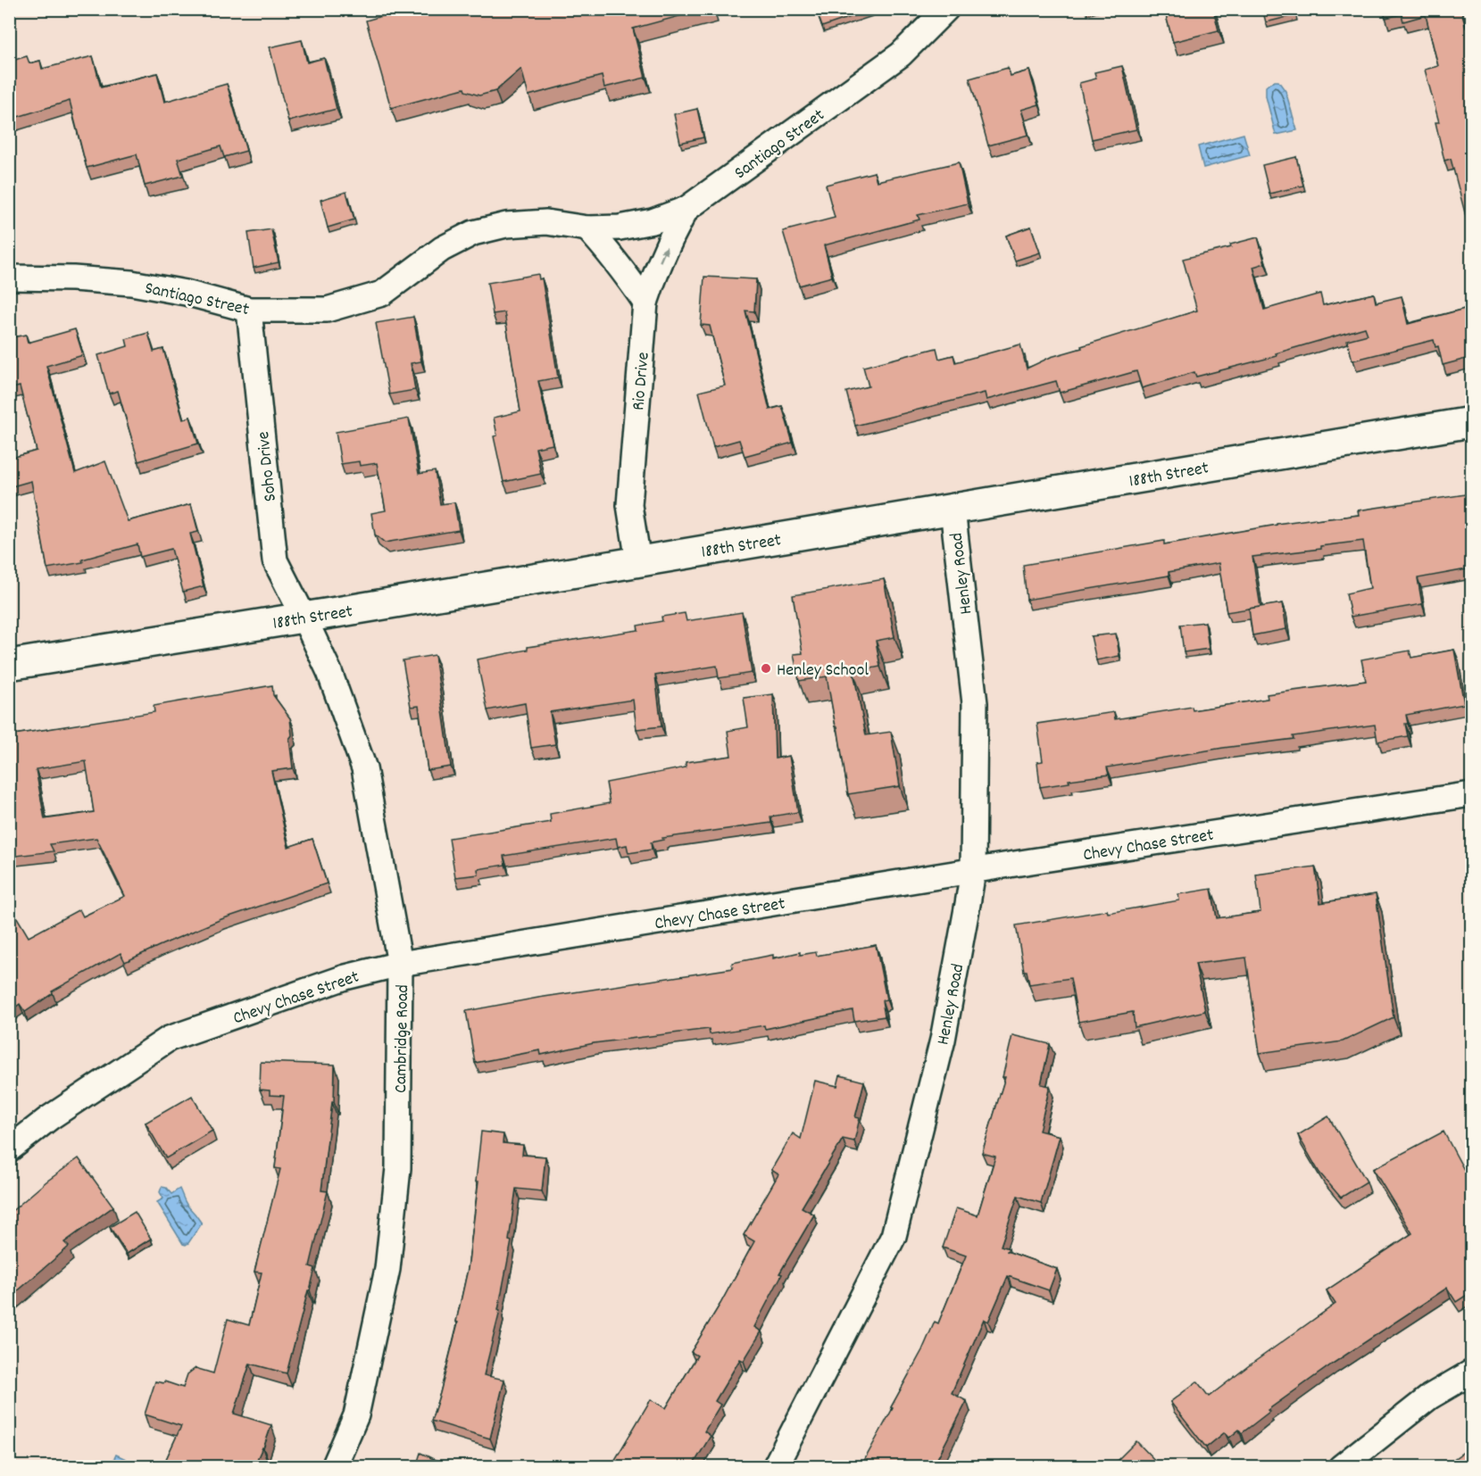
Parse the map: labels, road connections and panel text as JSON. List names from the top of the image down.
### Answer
{
  "streets": {
    "street": [
      "Santiago Street",
      "Rio Drive",
      "Soho Drive",
      "188th Street",
      "Henley Road",
      "Chevy Chase Street",
      "Cambridge Road"
    ]
  },
  "crossings": [
    ["Santiago Street", "Rio Drive"],
    ["Santiago Street", "Soho Drive"],
    ["Rio Drive", "188th Street"],
    ["Soho Drive", "188th Street"],
    ["Soho Drive", "Cambridge Road"],
    ["188th Street", "Henley Road"],
    ["188th Street", "Cambridge Road"],
    ["Henley Road", "Chevy Chase Street"],
    ["Chevy Chase Street", "Cambridge Road"]
  ],
  "places": ["Henley School"]
}
